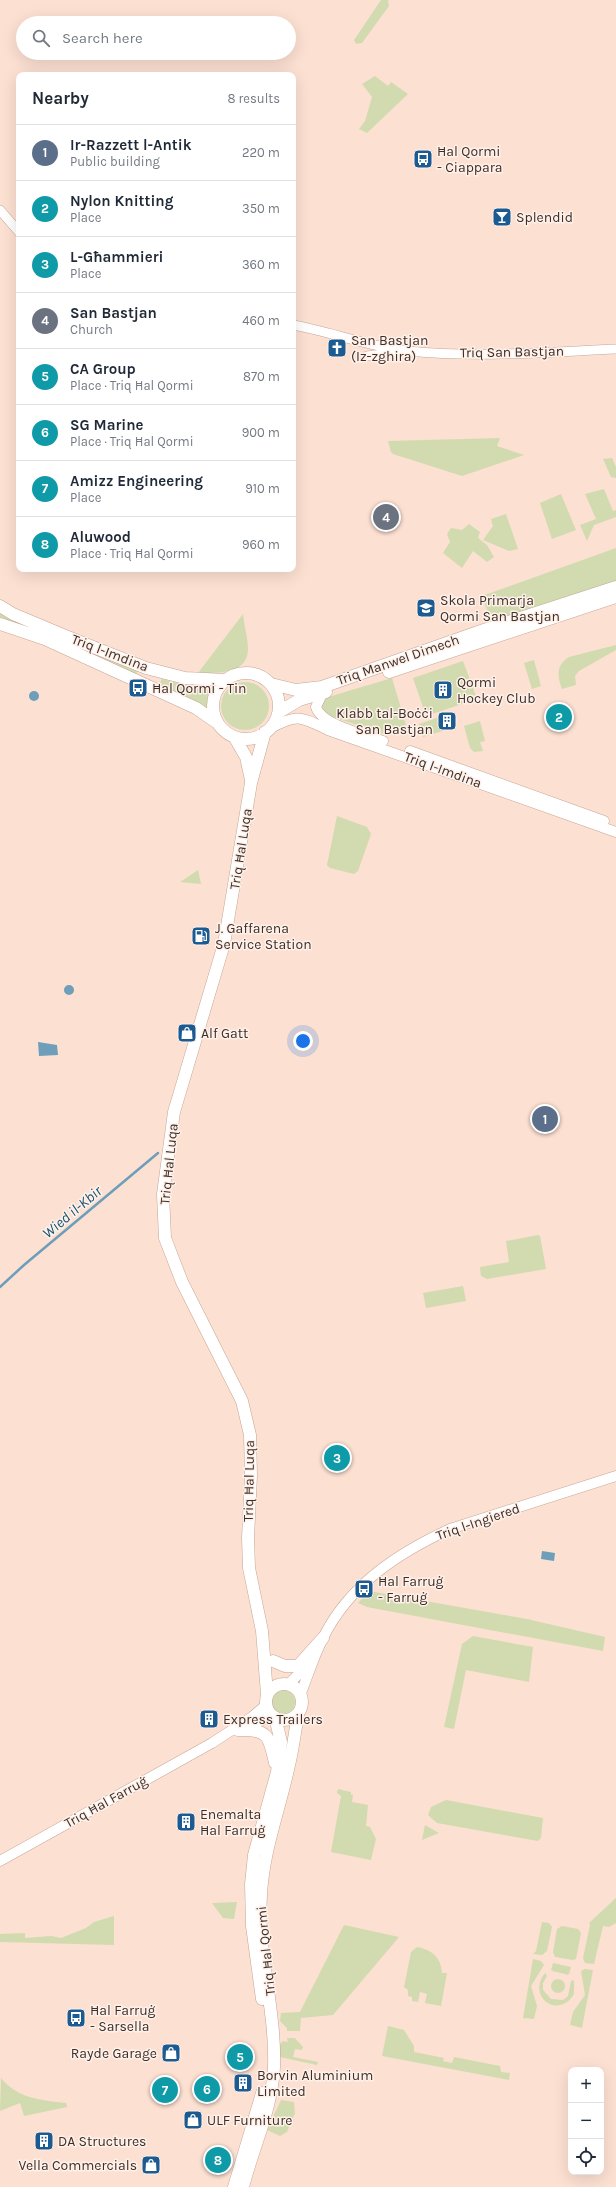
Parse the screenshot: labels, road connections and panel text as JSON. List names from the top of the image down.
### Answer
{
  "streets": {
    "highway": [
      "Triq l-Imdina",
      "Triq Manwel Dimech",
      "Triq Ħal Luqa",
      "Triq Ħal Qormi"
    ],
    "main road": ["Triq l-Ingiered", "Triq Ħal Farruġ"],
    "street": ["Triq San Bastjan"]
  },
  "crossings": [
    ["Triq l-Imdina", "Triq Manwel Dimech"],
    ["Triq l-Imdina", "Triq Ħal Luqa"],
    ["Triq Manwel Dimech", "Triq Ħal Luqa"],
    ["Triq Ħal Luqa", "Triq l-Ingiered"],
    ["Triq Ħal Luqa", "Triq Ħal Farruġ"],
    ["Triq Ħal Luqa", "Triq Ħal Qormi"],
    ["Triq l-Ingiered", "Triq Ħal Farruġ"],
    ["Triq l-Ingiered", "Triq Ħal Qormi"],
    ["Triq Ħal Farruġ", "Triq Ħal Qormi"]
  ],
  "water": ["Wied il-Kbir"],
  "places": {
    "bus stop": [
      "Ħal Qormi - Ciappara",
      "Ħal Qormi - Tin",
      "Ħal Farruġ - Farruġ",
      "Ħal Farruġ - Sarsella"
    ],
    "bar": ["Splendid"],
    "church": ["San Bastjan (Iz-zghira)"],
    "school or university": ["Skola Primarja Qormi San Bastjan"],
    "building": [
      "Qormi Hockey Club",
      "Klabb tal-Boċċi San Bastjan",
      "Express Trailers",
      "Enemalta Ħal Farruġ",
      "Borvin Aluminium Limited",
      "DA Structures"
    ],
    "fuel station": ["J. Gaffarena Service Station"],
    "shop": [
      "Alf Gatt",
      "Rayde Garage",
      "ULF Furniture",
      "Vella Commercials"
    ]
  },
  "page": {
    "search": "Search here",
    "heading": ["Nearby", "8 results"],
    "list": [
      {
        "mark": "1",
        "name": "Ir-Razzett l-Antik",
        "note": "Public building",
        "value": "220 m"
      },
      {
        "mark": "2",
        "name": "Nylon Knitting",
        "note": "Place",
        "value": "350 m"
      },
      {
        "mark": "3",
        "name": "L-Għammieri",
        "note": "Place",
        "value": "360 m"
      },
      {
        "mark": "4",
        "name": "San Bastjan",
        "note": "Church",
        "value": "460 m"
      },
      {
        "mark": "5",
        "name": "CA Group",
        "note": "Place · Triq Ħal Qormi",
        "value": "870 m"
      },
      {
        "mark": "6",
        "name": "SG Marine",
        "note": "Place · Triq Ħal Qormi",
        "value": "900 m"
      },
      {
        "mark": "7",
        "name": "Amizz Engineering",
        "note": "Place",
        "value": "910 m"
      },
      {
        "mark": "8",
        "name": "Aluwood",
        "note": "Place · Triq Ħal Qormi",
        "value": "960 m"
      }
    ],
    "pins": [
      "4",
      "2",
      "1",
      "3",
      "5",
      "6",
      "7",
      "8"
    ],
    "map_buttons": ["+", "−"]
  }
}
